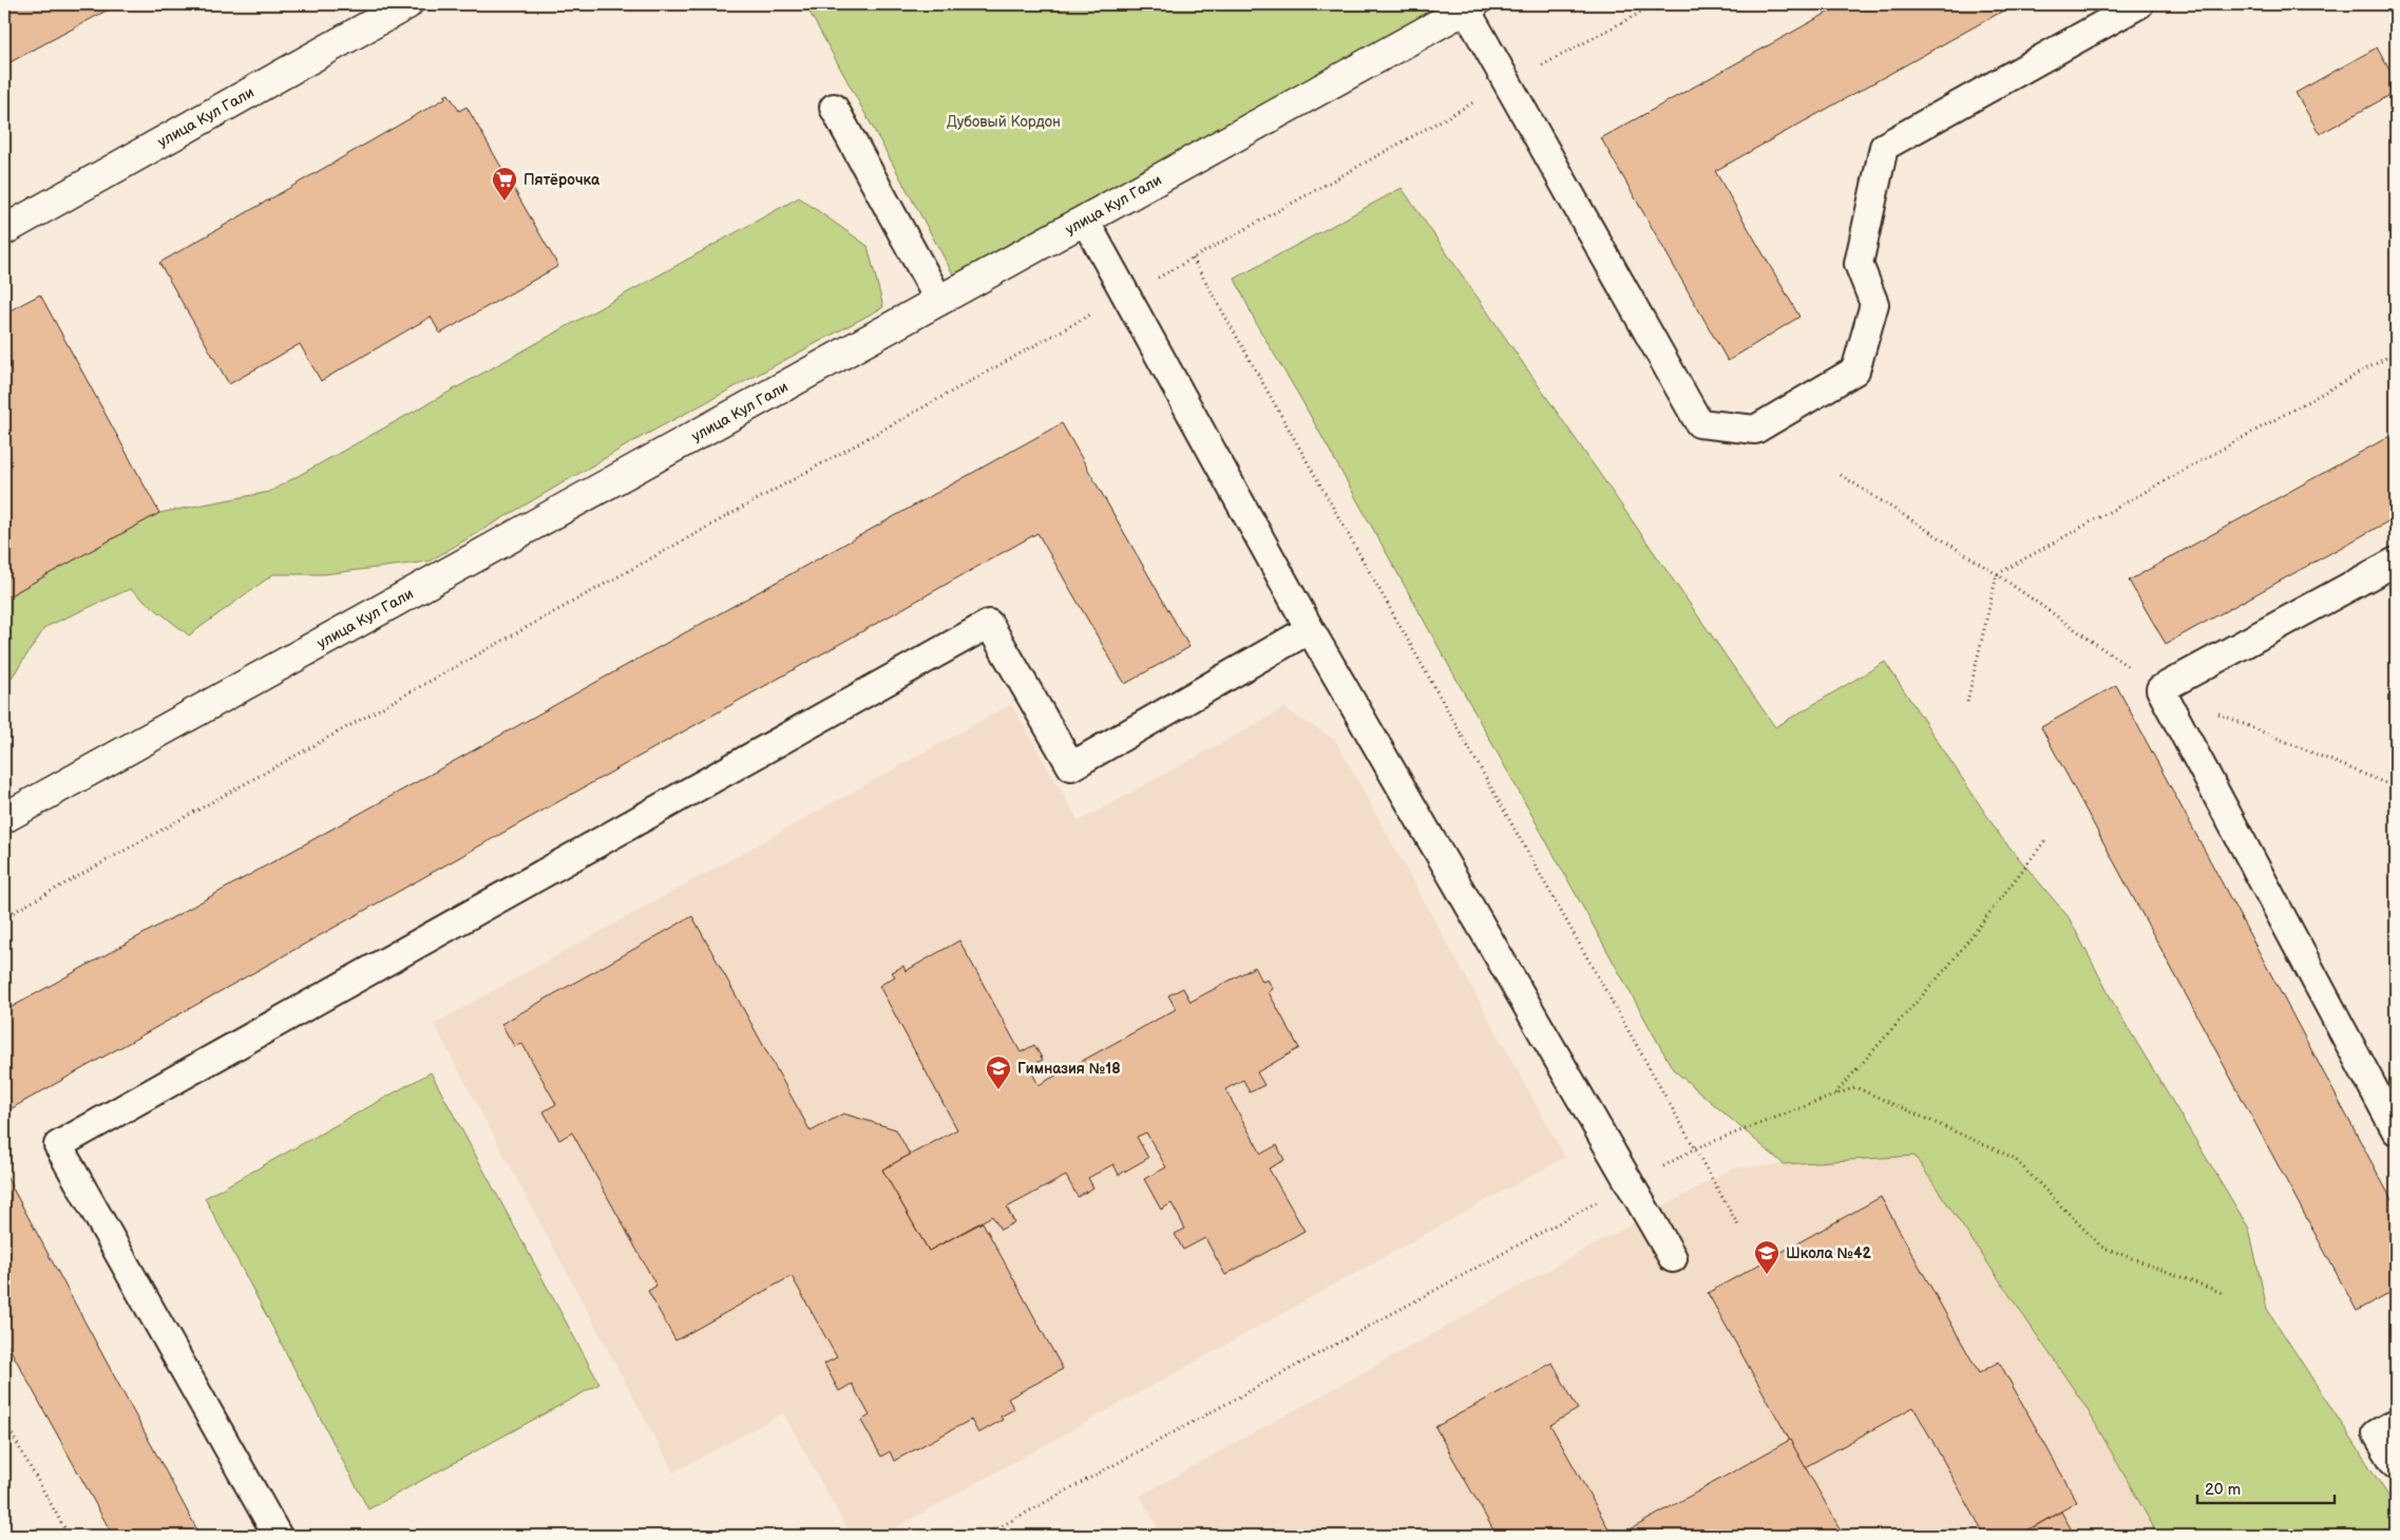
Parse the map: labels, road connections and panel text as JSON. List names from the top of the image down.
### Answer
{
  "streets": {
    "street": ["улица Кул Гали"]
  },
  "parks": ["Дубовый Кордон"],
  "places": {
    "supermarket": ["Пятёрочка"],
    "school or university": ["Гимназия №18", "Школа №42"]
  },
  "scale_bar": "20 m"
}
